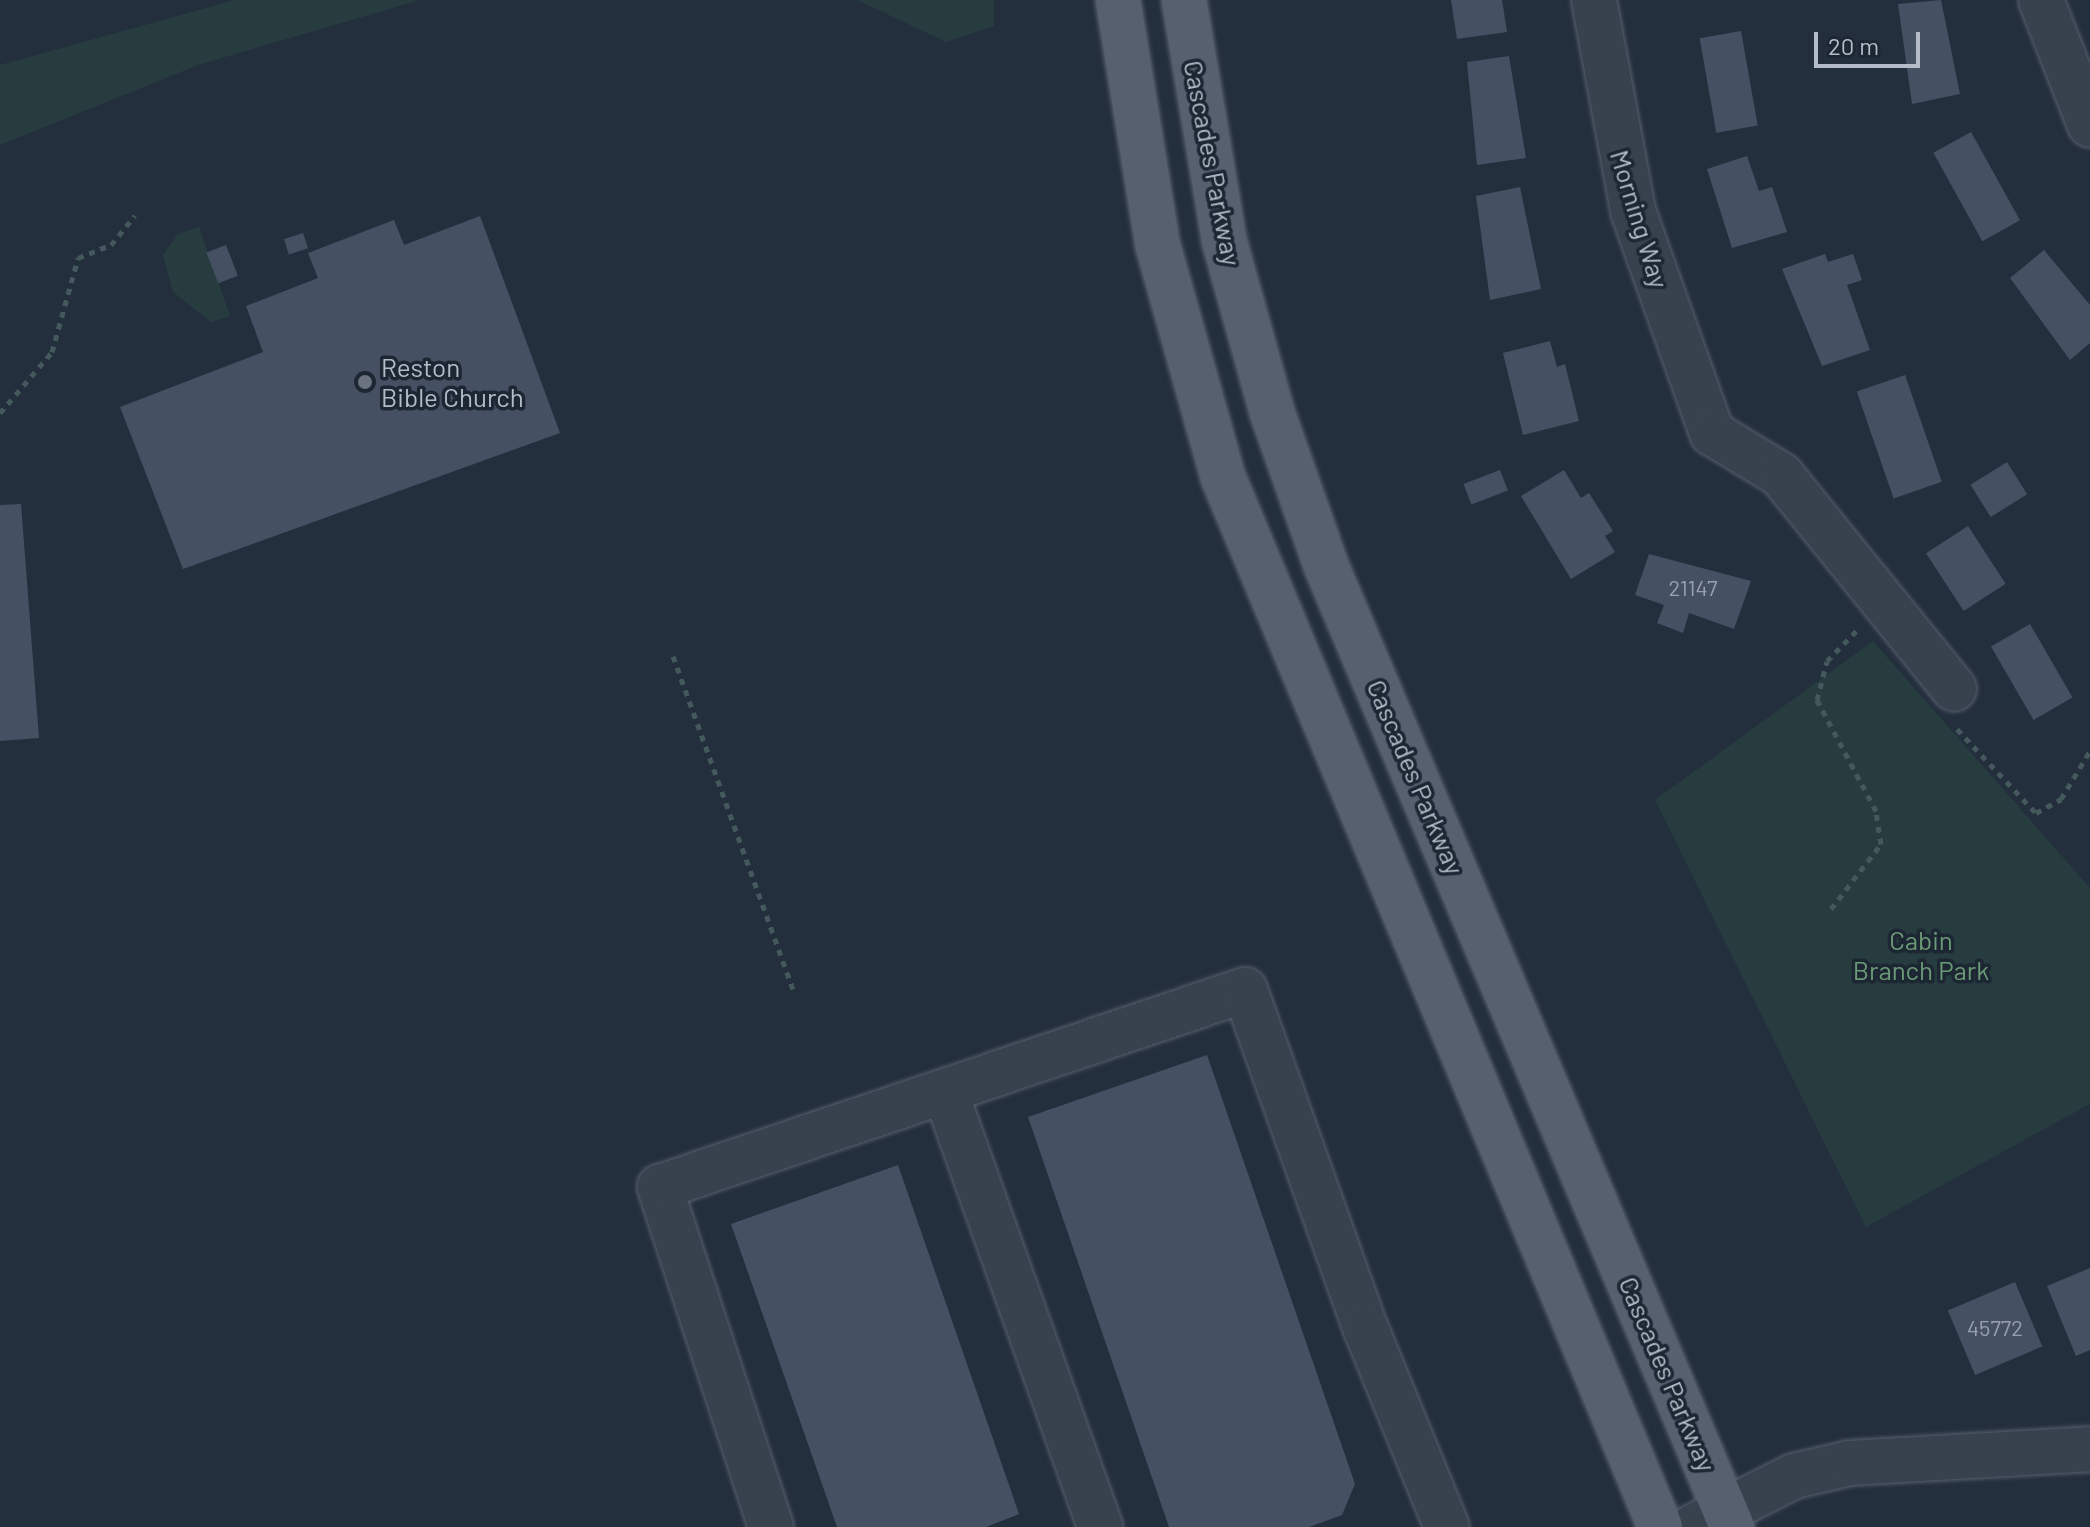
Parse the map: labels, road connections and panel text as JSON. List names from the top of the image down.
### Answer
{
  "streets": {
    "main road": ["Cascades Parkway"],
    "street": ["Morning Way"]
  },
  "parks": ["Cabin Branch Park"],
  "places": ["Reston Bible Church"],
  "house_numbers": ["21147", "45772"],
  "scale_bar": "20 m"
}
